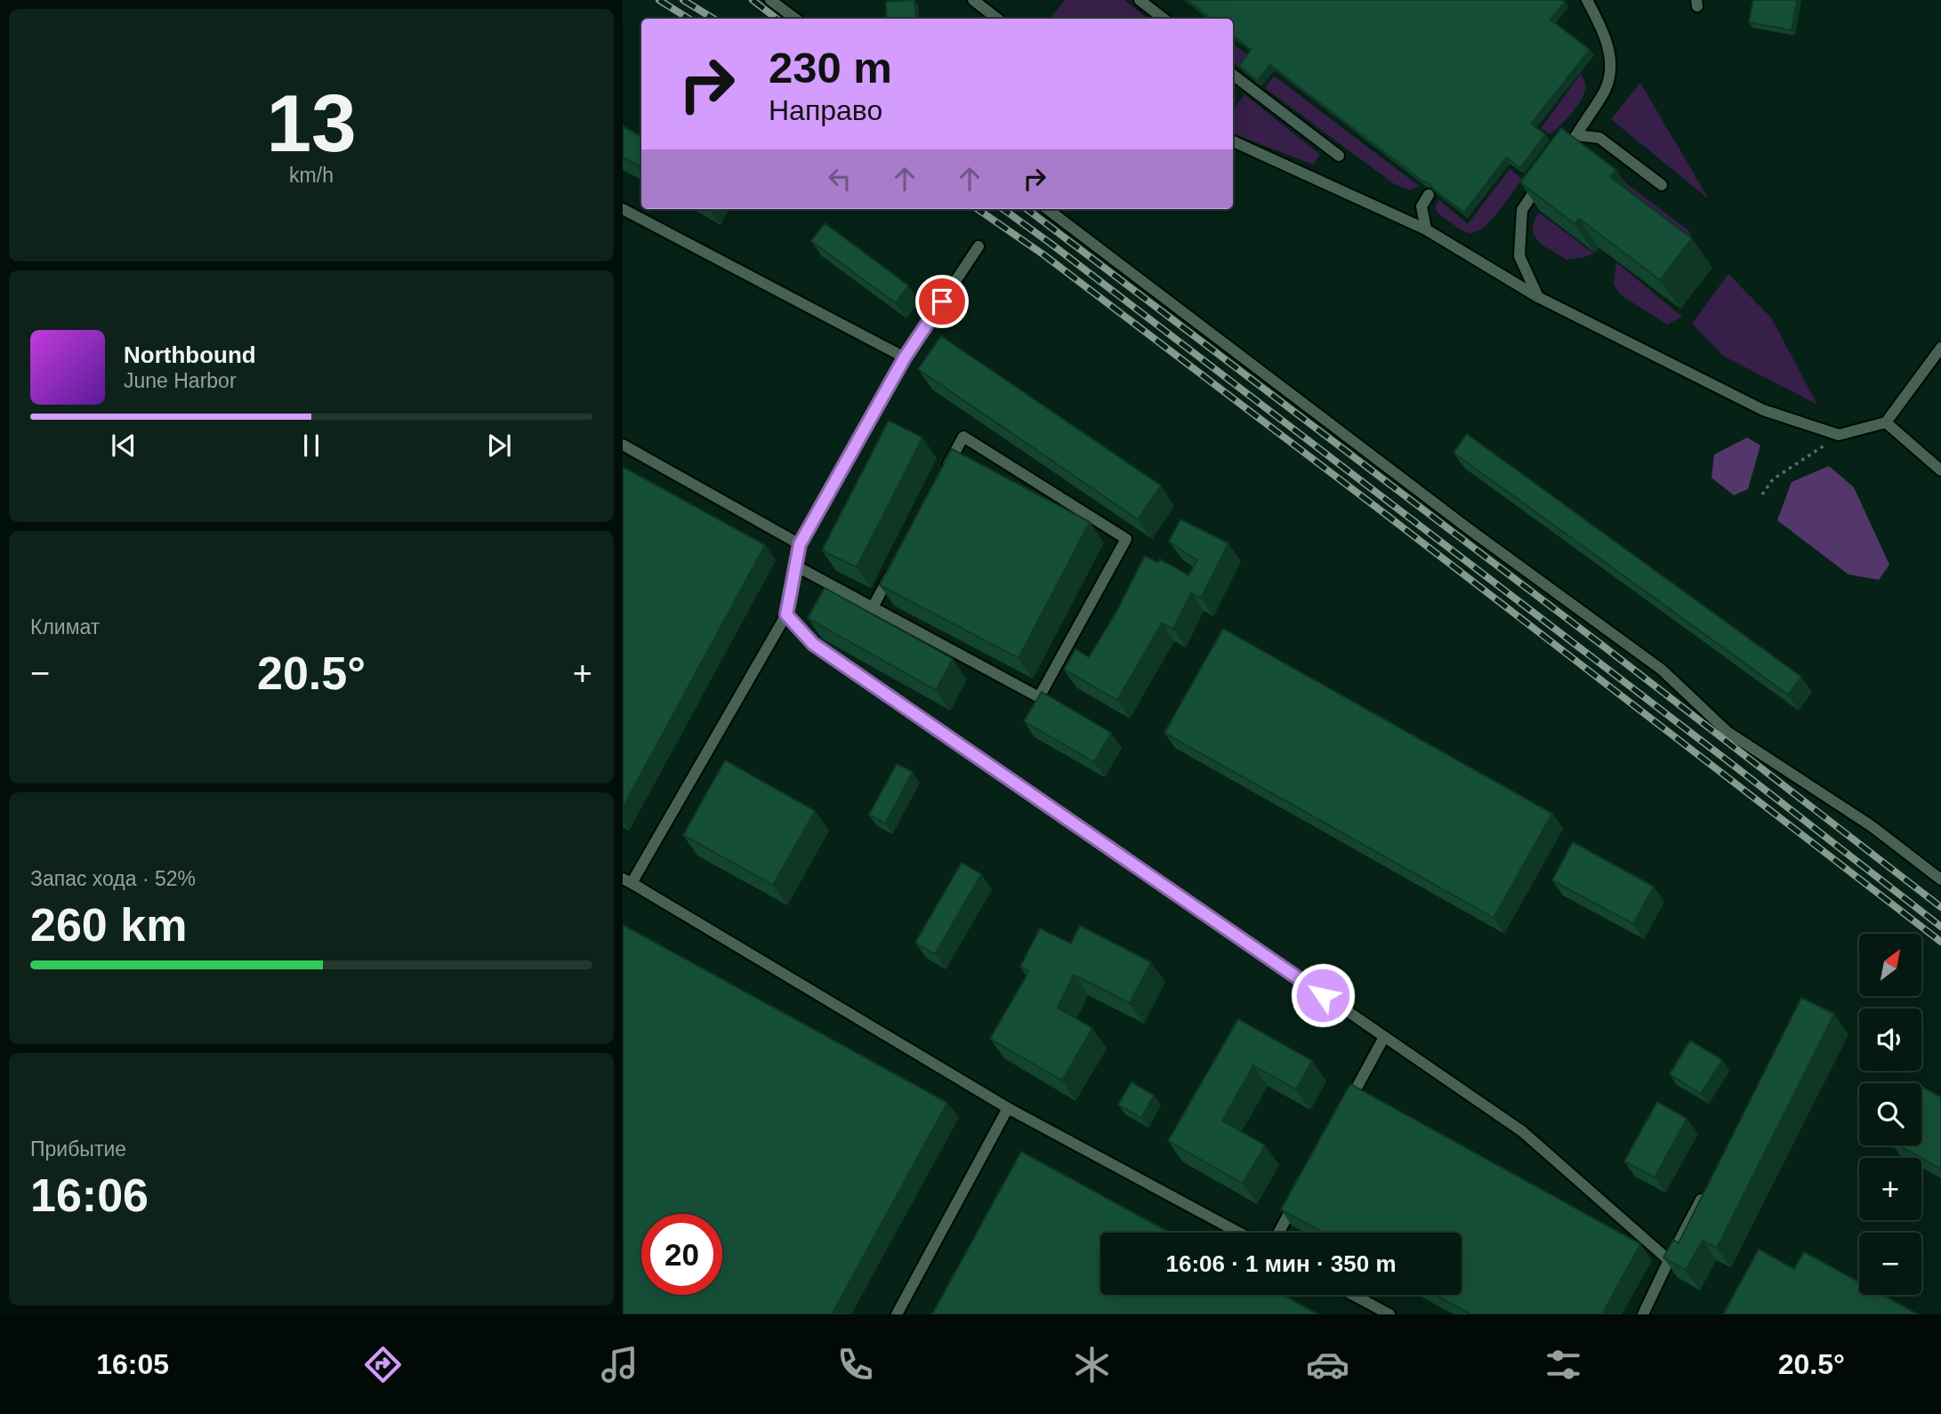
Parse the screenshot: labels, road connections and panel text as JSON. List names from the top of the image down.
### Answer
{
  "north": "top right",
  "page": {
    "tile": [
      ["13", "km/h"],
      "Климат",
      ["Запас хода · 52%", "260 km"],
      ["Прибытие", "16:06"]
    ],
    "turn": ["230 m", "Направо"],
    "song": ["Northbound", "June Harbor"],
    "heat": ["−", "20.5°", "+"],
    "map_buttons": ["+", "−"],
    "limit": "20",
    "trip": "16:06 · 1 мин · 350 m",
    "tabs": ["16:05", "20.5°"]
  }
}
